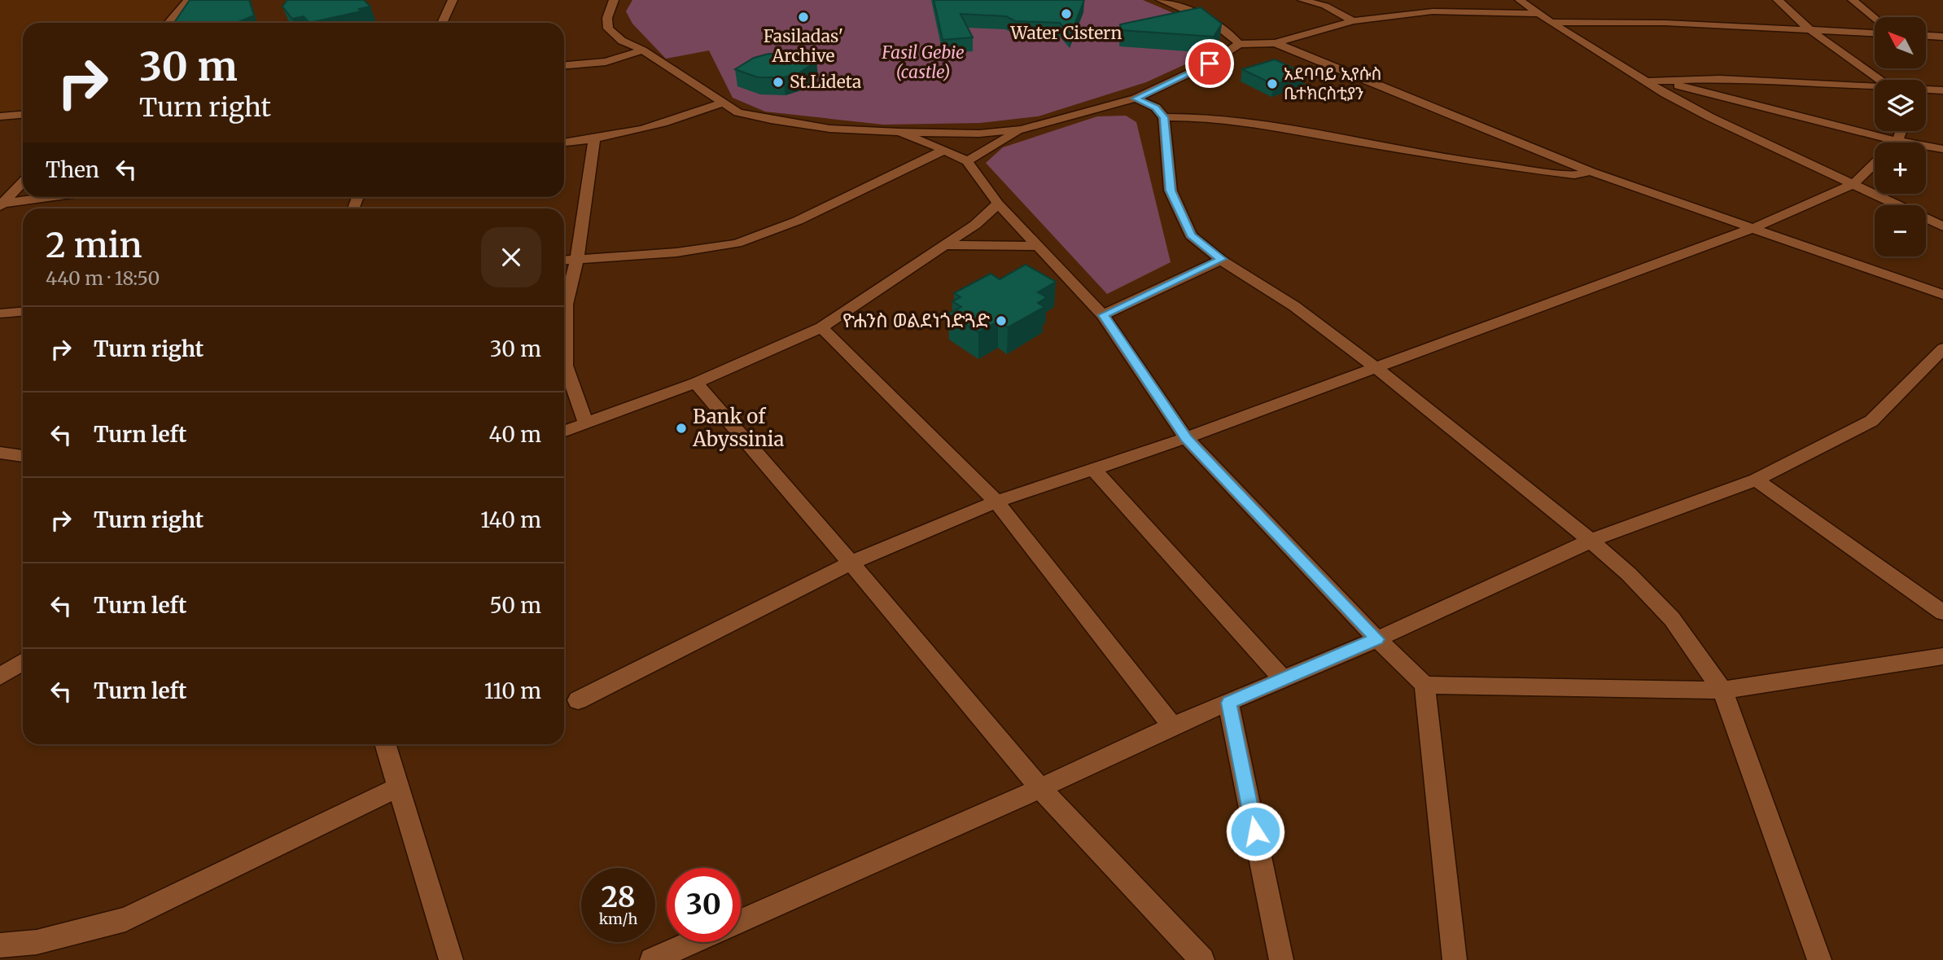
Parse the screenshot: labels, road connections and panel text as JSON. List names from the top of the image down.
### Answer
{
  "parks": ["Fasil Gebie (castle)"],
  "places": [
    "Water Cistern",
    "Fasiladas' Archive",
    "St.Lideta",
    "አደባባይ ኢየሱስ ቤተክርስቲያን",
    "ዮሐንስ ወልደነጎድጓድ",
    "Bank of Abyssinia"
  ],
  "north": "top left",
  "page": {
    "map_buttons": ["+", "−"],
    "turn": ["30 m", "Turn right"],
    "then": "Then",
    "heading": ["2 min", "440 m · 18:50"],
    "list": [
      {
        "name": "Turn right",
        "value": "30 m"
      },
      {
        "name": "Turn left",
        "value": "40 m"
      },
      {
        "name": "Turn right",
        "value": "140 m"
      },
      {
        "name": "Turn left",
        "value": "50 m"
      },
      {
        "name": "Turn left",
        "value": "110 m"
      }
    ],
    "speed": "28 km/h",
    "limit": "30"
  }
}
